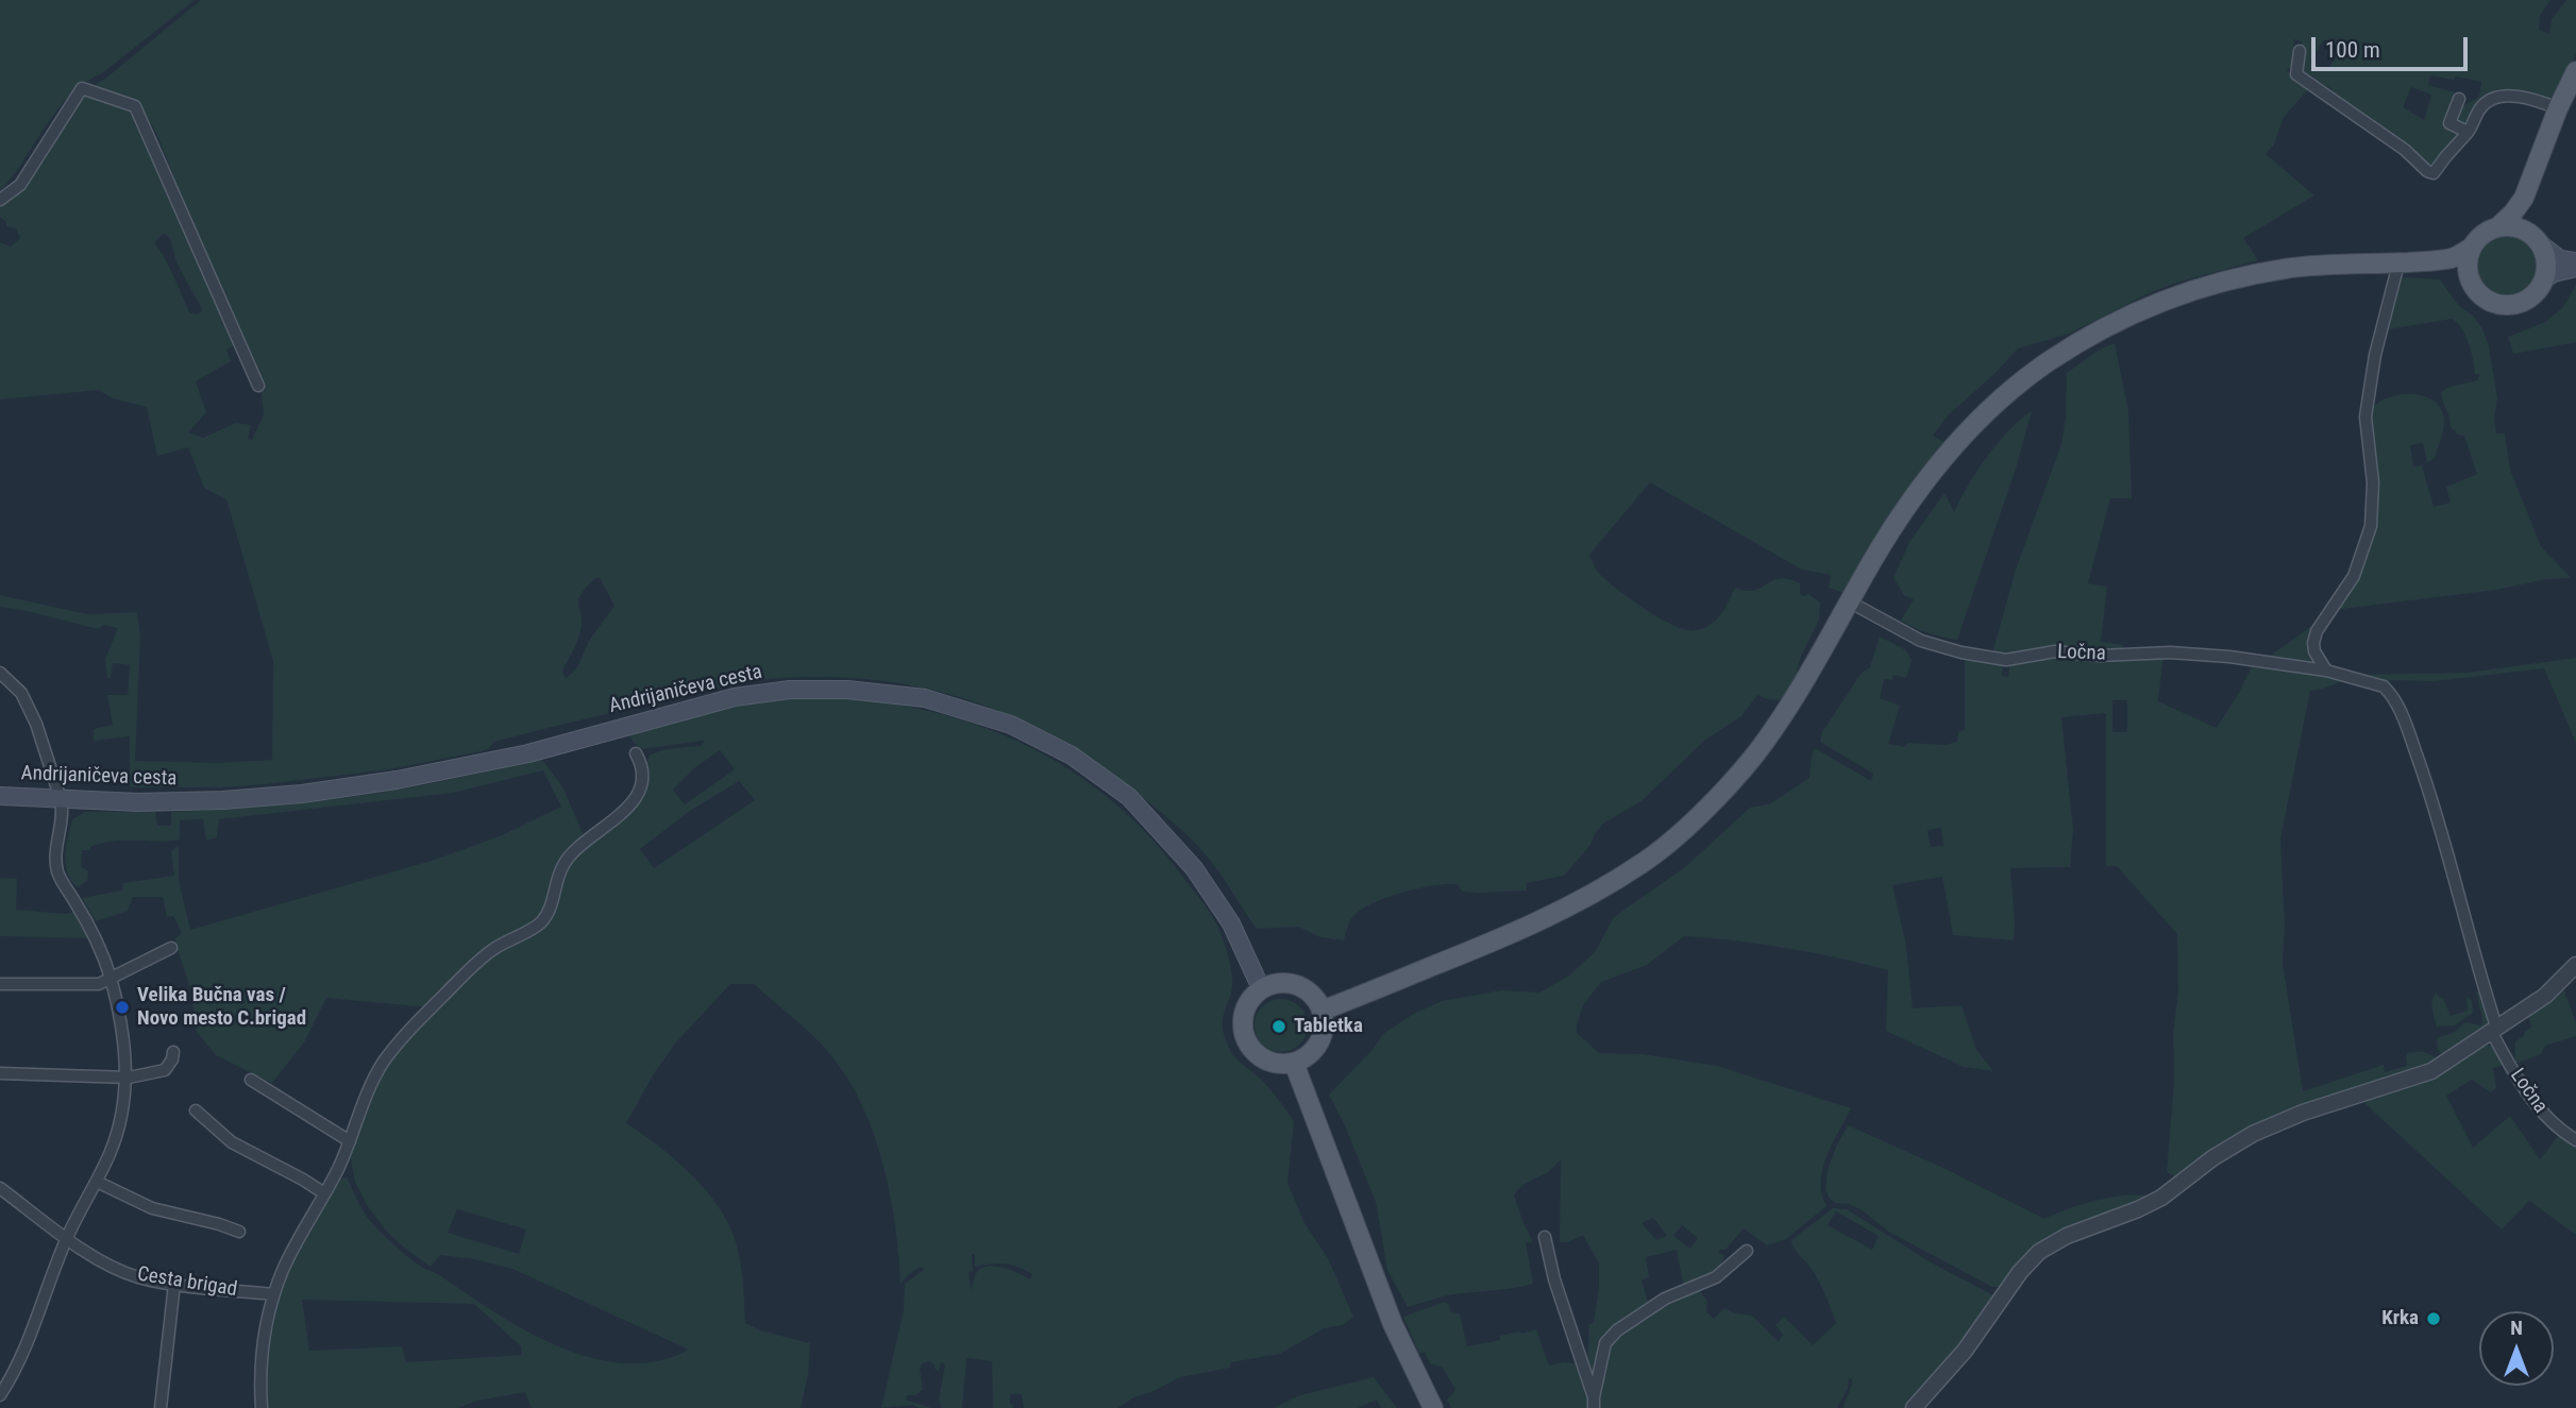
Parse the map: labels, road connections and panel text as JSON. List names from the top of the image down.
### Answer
{
  "streets": {
    "main road": ["Andrijaničeva cesta"],
    "street": ["Ločna", "Cesta brigad"]
  },
  "places": ["Velika Bučna vas / Novo mesto C.brigad", "Tabletka", "Krka"],
  "scale_bar": "100 m",
  "north": "top"
}
